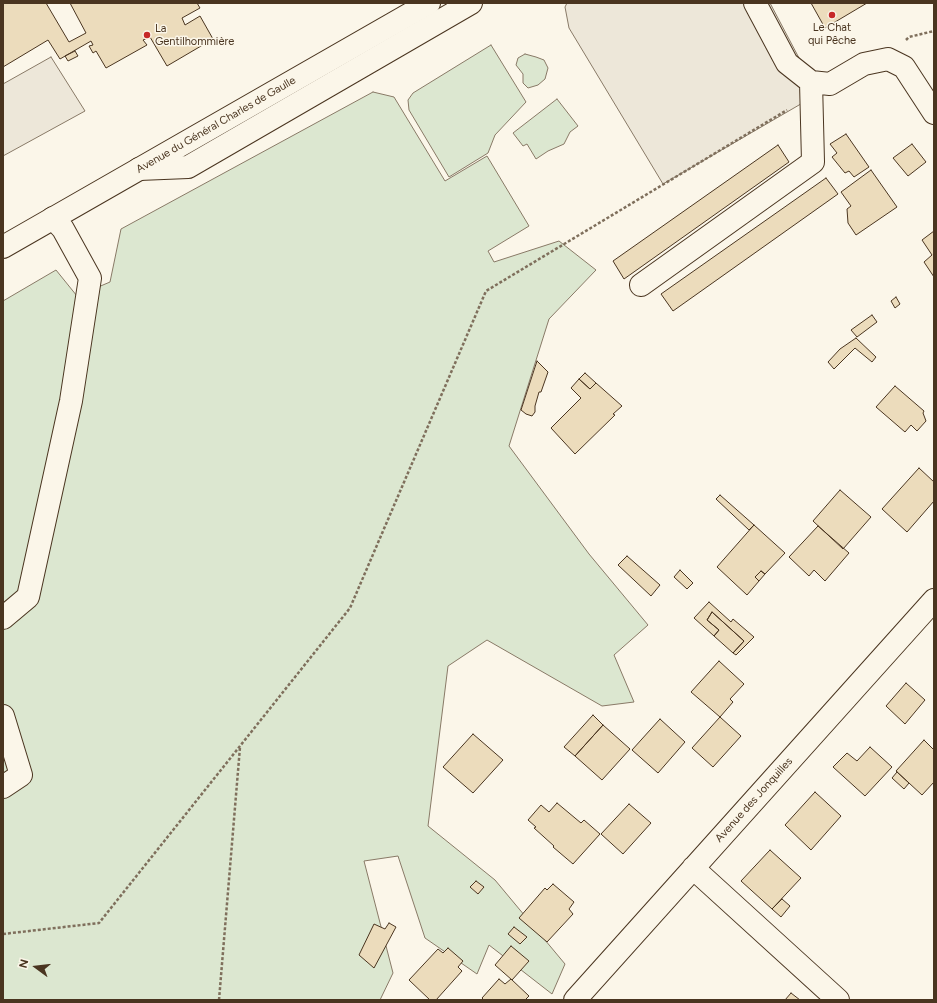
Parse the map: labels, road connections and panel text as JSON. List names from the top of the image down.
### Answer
{
  "streets": {
    "street": ["Avenue du Général Charles de Gaulle", "Avenue des Jonquilles"]
  },
  "places": ["Le Chat qui Pêche", "La Gentilhommière"],
  "north": "left"
}
